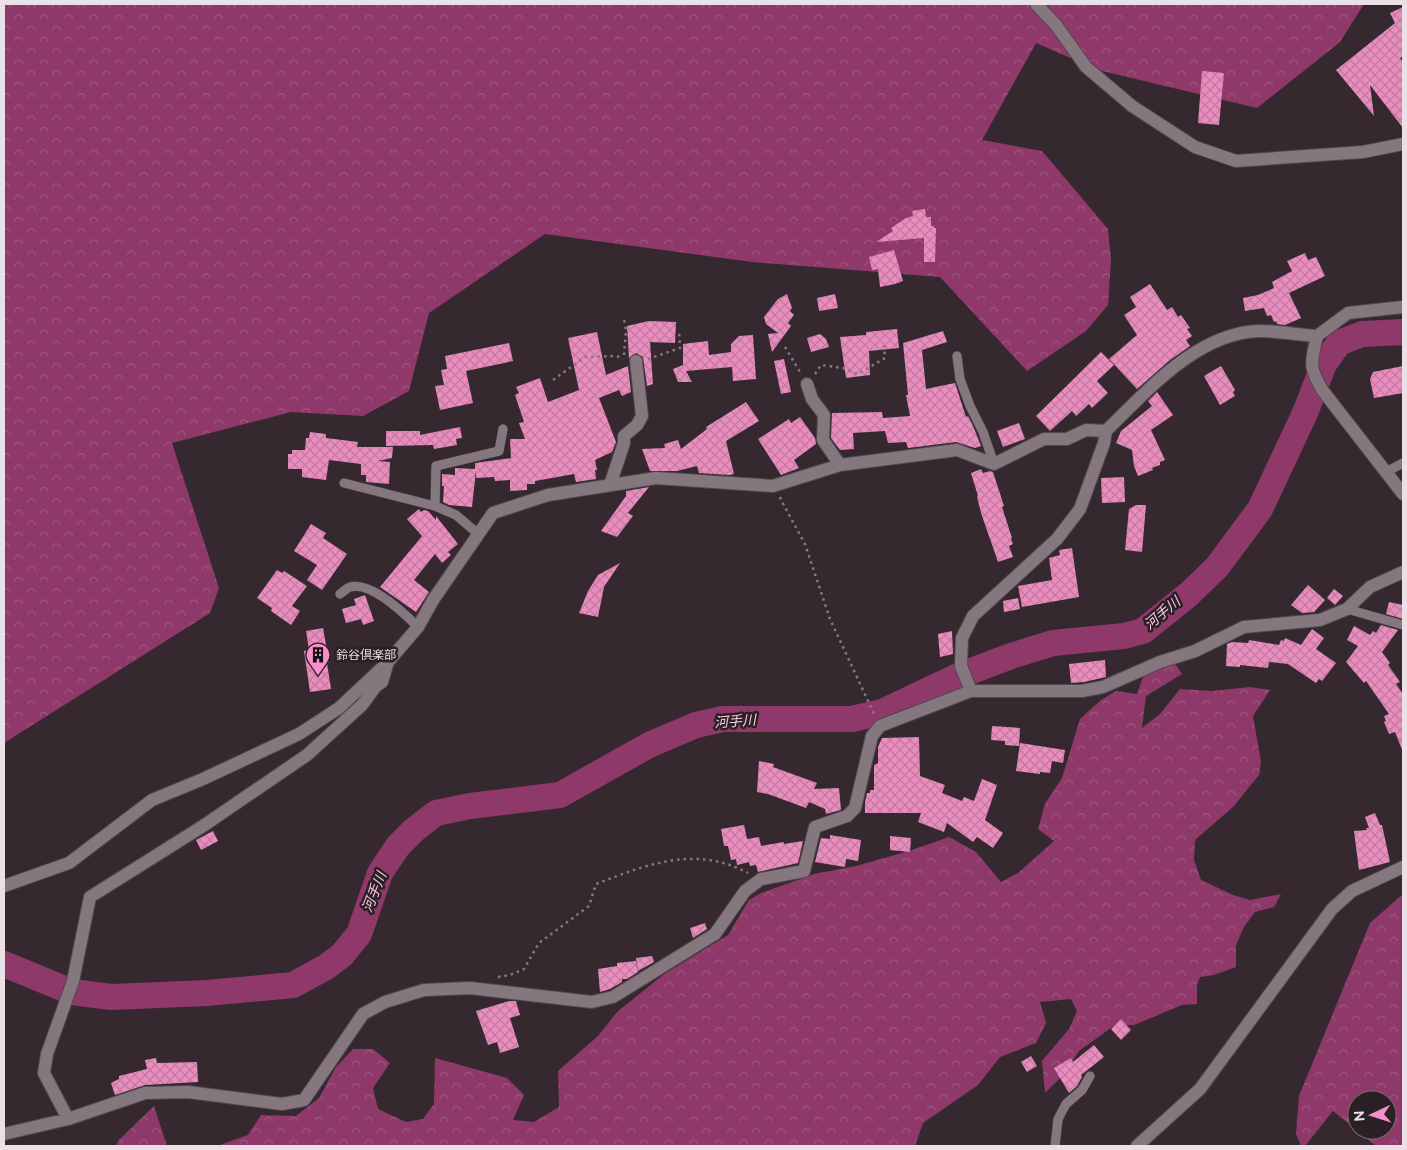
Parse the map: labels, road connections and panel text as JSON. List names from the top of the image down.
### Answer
{
  "water": ["河手川"],
  "places": {
    "building": ["鈴谷倶楽部"]
  },
  "north": "left"
}
